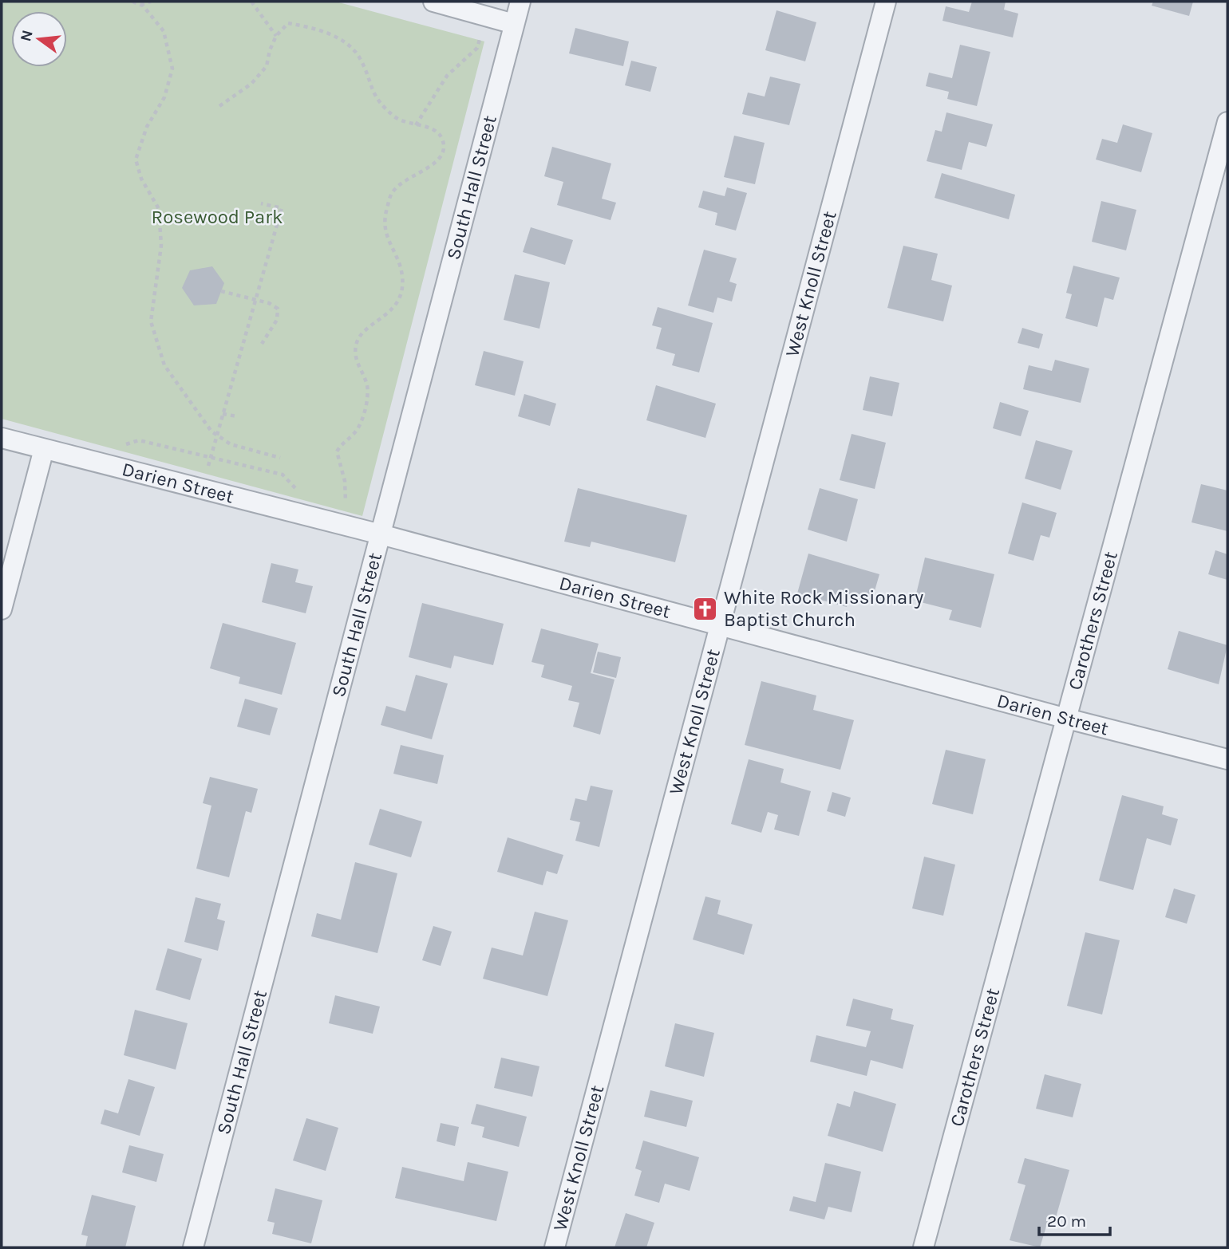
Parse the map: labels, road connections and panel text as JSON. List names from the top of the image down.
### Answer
{
  "streets": {
    "street": [
      "South Hall Street",
      "West Knoll Street",
      "Darien Street",
      "Carothers Street"
    ]
  },
  "crossings": [
    ["South Hall Street", "Darien Street"],
    ["West Knoll Street", "Darien Street"],
    ["Darien Street", "Carothers Street"]
  ],
  "parks": ["Rosewood Park"],
  "places": {
    "church": ["White Rock Missionary Baptist Church"]
  },
  "scale_bar": "20 m",
  "north": "left"
}
